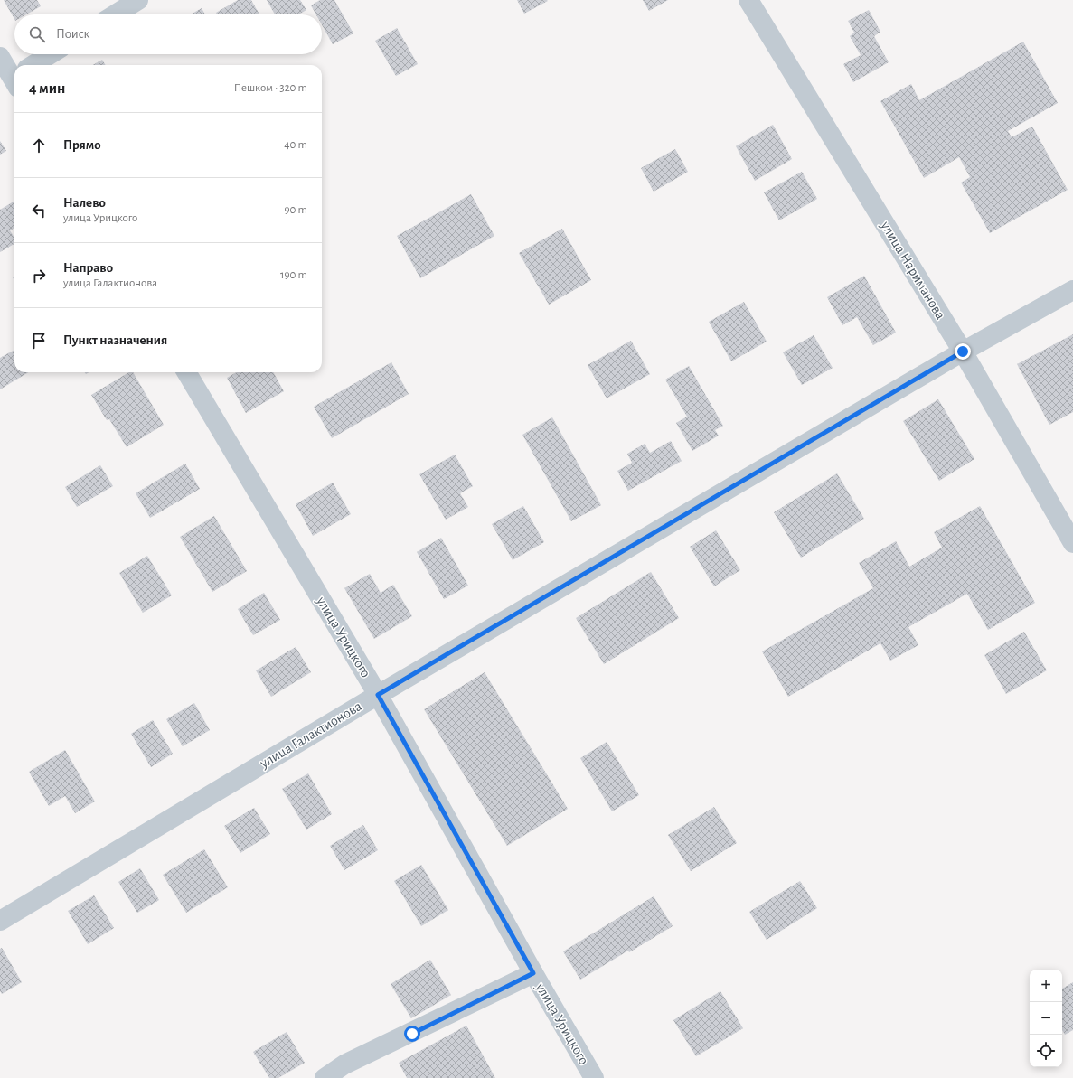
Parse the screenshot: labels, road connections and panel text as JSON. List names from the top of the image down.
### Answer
{
  "streets": {
    "street": ["улица Нариманова", "улица Урицкого", "улица Галактионова"]
  },
  "crossings": [
    ["улица Нариманова", "улица Галактионова"],
    ["улица Урицкого", "улица Галактионова"]
  ],
  "page": {
    "search": "Поиск",
    "heading": ["4 мин", "Пешком · 320 m"],
    "list": [
      ["Прямо", "40 m"],
      ["Налево", "улица Урицкого", "90 m"],
      ["Направо", "улица Галактионова", "190 m"],
      "Пункт назначения"
    ],
    "map_buttons": ["+", "−"]
  }
}
